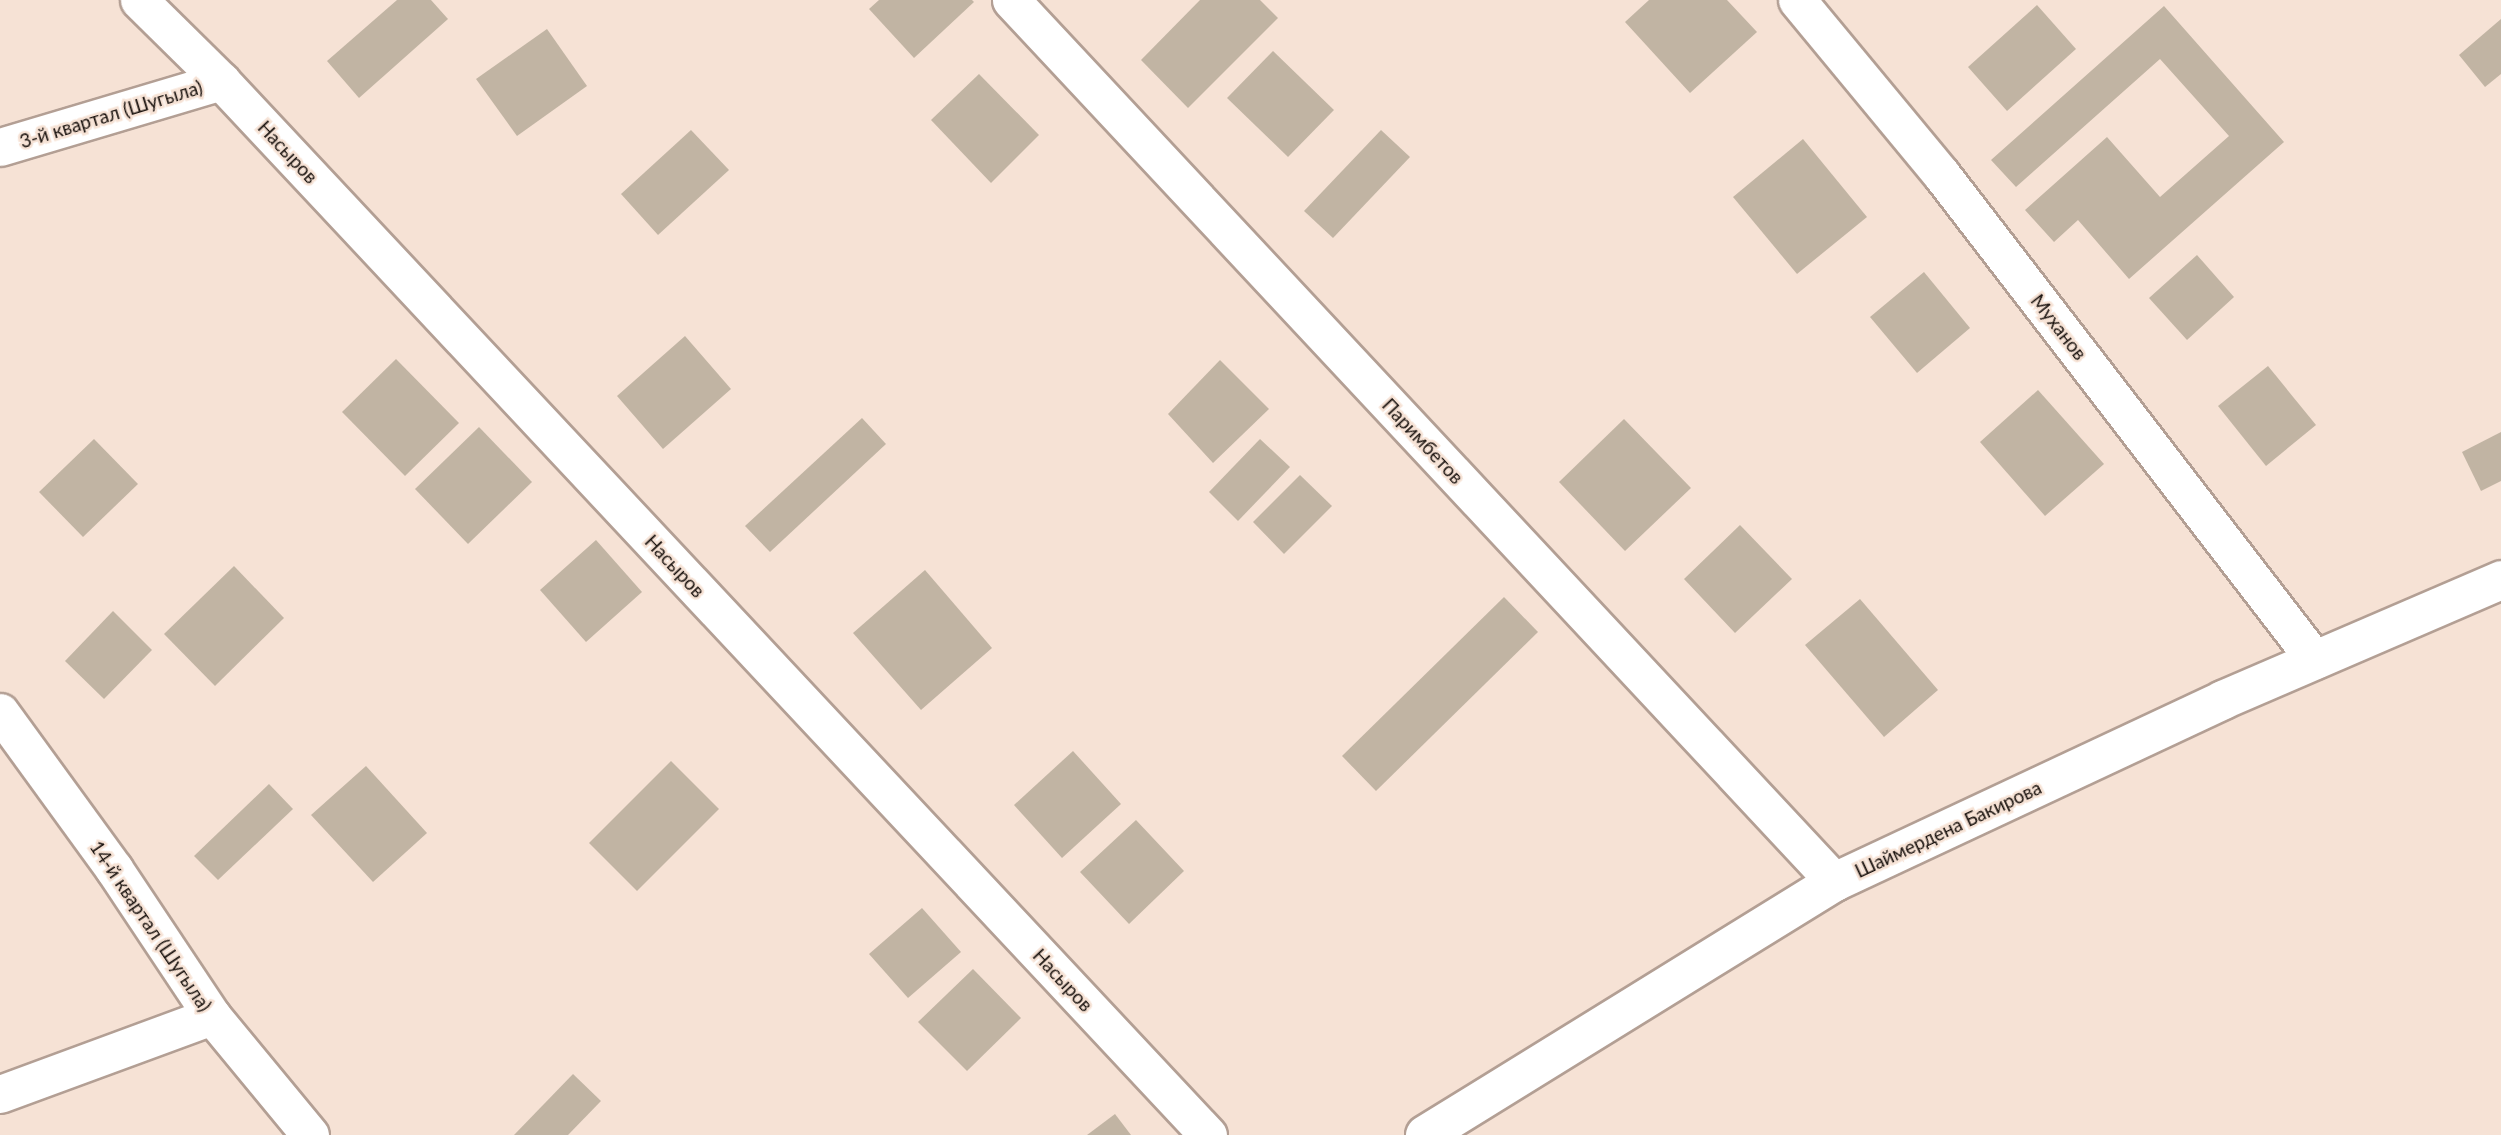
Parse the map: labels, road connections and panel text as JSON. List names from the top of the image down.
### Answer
{
  "streets": {
    "street": [
      "3-й квартал (Шугыла)",
      "Насыров",
      "Муханов",
      "Паримбетов",
      "Шаймердена Бакирова",
      "14-й квартал (Шугыла)"
    ]
  },
  "crossings": [
    ["3-й квартал (Шугыла)", "Насыров"],
    ["Муханов", "Шаймердена Бакирова"],
    ["Паримбетов", "Шаймердена Бакирова"]
  ]
}
